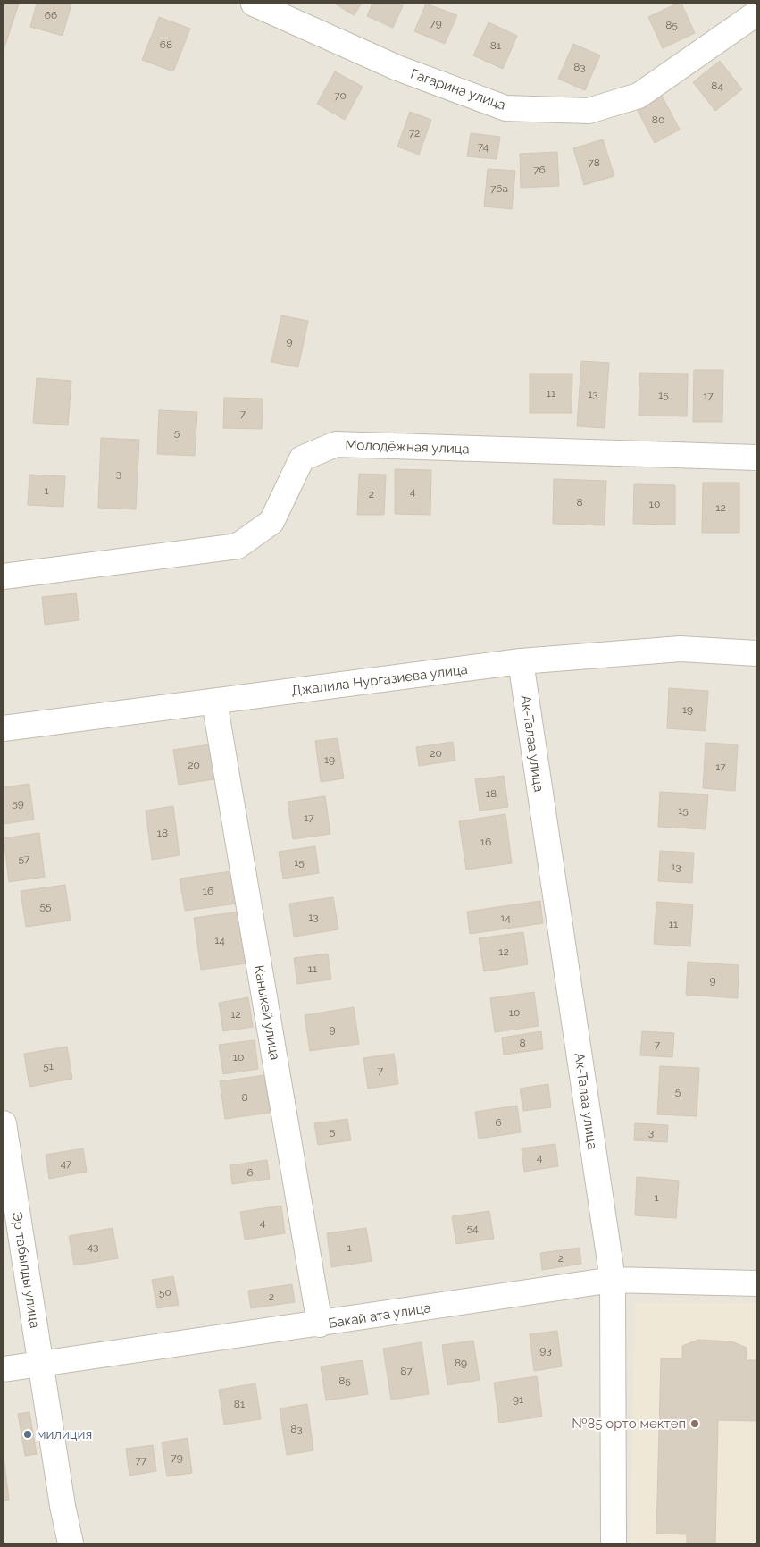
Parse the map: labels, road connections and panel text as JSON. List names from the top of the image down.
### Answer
{
  "streets": {
    "street": [
      "Гагарина улица",
      "Молодёжная улица",
      "Джалила Нургазиева улица",
      "Ак-Талаа улица",
      "Каныкей улица",
      "Эр табылды улица",
      "Бакай ата улица"
    ]
  },
  "crossings": [
    ["Джалила Нургазиева улица", "Ак-Талаа улица"],
    ["Джалила Нургазиева улица", "Каныкей улица"],
    ["Ак-Талаа улица", "Бакай ата улица"],
    ["Каныкей улица", "Бакай ата улица"],
    ["Эр табылды улица", "Бакай ата улица"]
  ],
  "places": ["№85 орто мектеп", "милиция"],
  "house_numbers": [
    "66",
    "79",
    "85",
    "68",
    "81",
    "83",
    "84",
    "70",
    "80",
    "72",
    "74",
    "78",
    "76",
    "76a",
    "9",
    "11",
    "13",
    "15",
    "17",
    "7",
    "5",
    "3",
    "1",
    "4",
    "2",
    "8",
    "10",
    "12",
    "19",
    "20",
    "19",
    "20",
    "17",
    "18",
    "59",
    "15",
    "17",
    "18",
    "16",
    "57",
    "15",
    "13",
    "16",
    "55",
    "13",
    "14",
    "11",
    "14",
    "12",
    "11",
    "9",
    "10",
    "12",
    "9",
    "8",
    "7",
    "10",
    "51",
    "7",
    "5",
    "8",
    "6",
    "5",
    "3",
    "4",
    "47",
    "6",
    "1",
    "4",
    "54",
    "43",
    "1",
    "2",
    "50",
    "2",
    "93",
    "89",
    "87",
    "85",
    "91",
    "81",
    "83",
    "79",
    "77"
  ]
}
